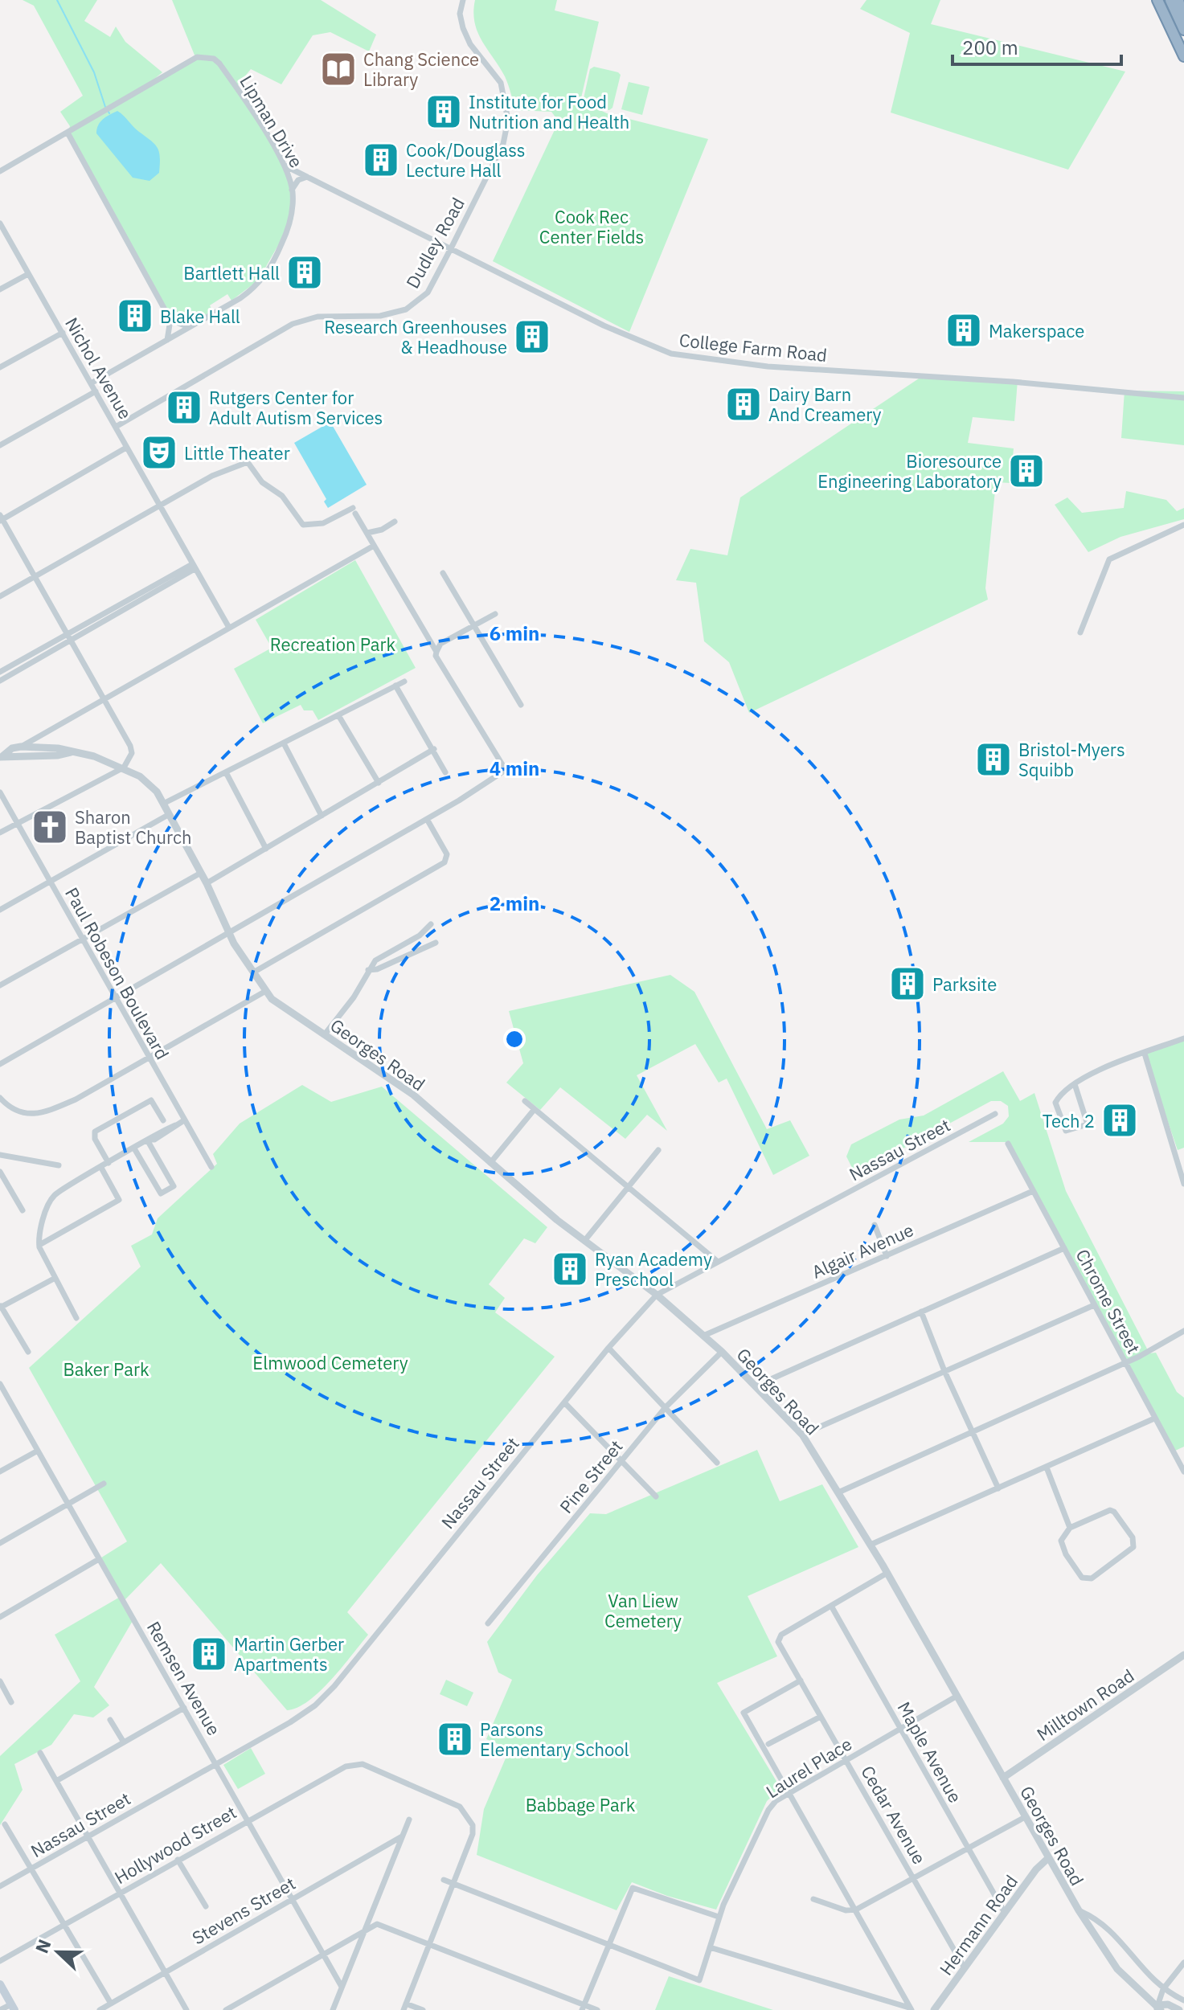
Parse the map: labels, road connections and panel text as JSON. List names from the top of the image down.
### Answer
{
  "streets": {
    "street": [
      "Lipman Drive",
      "Dudley Road",
      "College Farm Road",
      "Nichol Avenue",
      "Paul Robeson Boulevard",
      "Georges Road",
      "Nassau Street",
      "Algair Avenue",
      "Chrome Street",
      "Pine Street",
      "Remsen Avenue",
      "Milltown Road",
      "Maple Avenue",
      "Laurel Place",
      "Cedar Avenue",
      "Hollywood Street",
      "Stevens Street",
      "Hermann Road"
    ]
  },
  "crossings": [
    ["Lipman Drive", "College Farm Road"],
    ["Lipman Drive", "Nichol Avenue"],
    ["Dudley Road", "College Farm Road"],
    ["Dudley Road", "Nichol Avenue"],
    ["Georges Road", "Nassau Street"],
    ["Georges Road", "Algair Avenue"],
    ["Georges Road", "Pine Street"],
    ["Georges Road", "Milltown Road"],
    ["Georges Road", "Laurel Place"],
    ["Georges Road", "Hermann Road"],
    ["Nassau Street", "Remsen Avenue"],
    ["Algair Avenue", "Chrome Street"],
    ["Remsen Avenue", "Hollywood Street"],
    ["Remsen Avenue", "Stevens Street"],
    ["Maple Avenue", "Laurel Place"],
    ["Maple Avenue", "Cedar Avenue"],
    ["Maple Avenue", "Hermann Road"],
    ["Laurel Place", "Cedar Avenue"],
    ["Cedar Avenue", "Hermann Road"]
  ],
  "parks": [
    "Cook Rec Center Fields",
    "Recreation Park",
    "Elmwood Cemetery",
    "Baker Park",
    "Van Liew Cemetery",
    "Babbage Park"
  ],
  "places": {
    "library": ["Chang Science Library"],
    "building": [
      "Institute for Food Nutrition and Health",
      "Cook/Douglass Lecture Hall",
      "Bartlett Hall",
      "Blake Hall",
      "Makerspace",
      "Research Greenhouses & Headhouse",
      "Dairy Barn And Creamery",
      "Rutgers Center for Adult Autism Services",
      "Bioresource Engineering Laboratory",
      "Bristol-Myers Squibb",
      "Parksite",
      "Tech 2",
      "Ryan Academy Preschool",
      "Martin Gerber Apartments",
      "Parsons Elementary School"
    ],
    "theatre": ["Little Theater"],
    "church": ["Sharon Baptist Church"]
  },
  "scale_bar": "200 m",
  "north": "left",
  "rings": ["6 min", "4 min", "2 min"]
}
